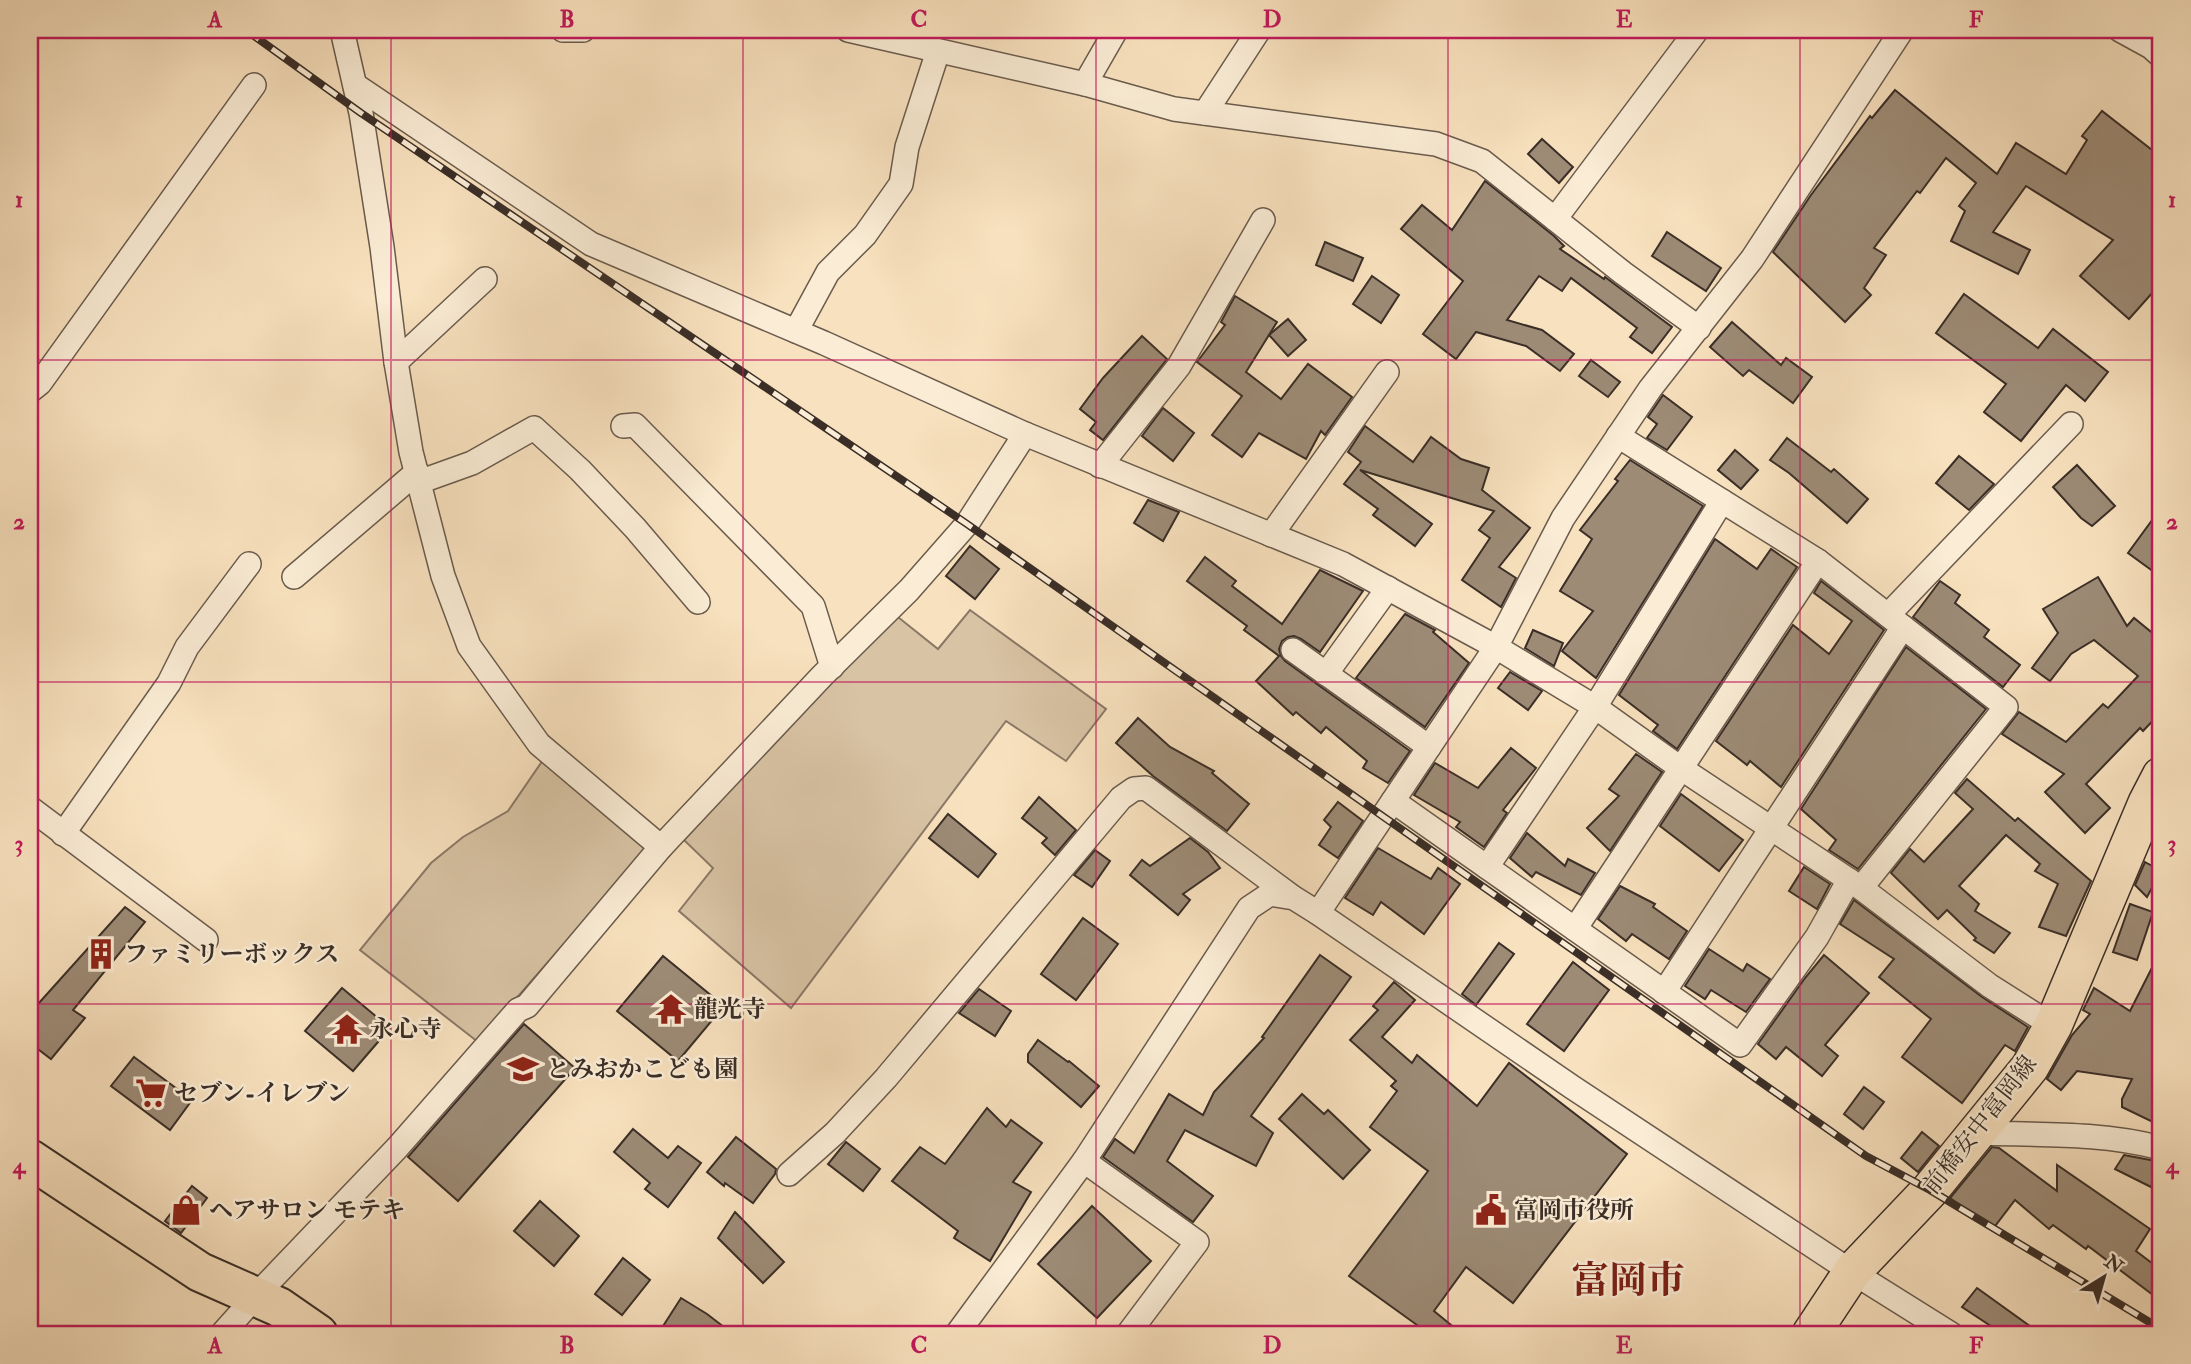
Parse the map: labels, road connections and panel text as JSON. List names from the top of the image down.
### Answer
{
  "streets": {
    "main road": ["前橋安中富岡線"]
  },
  "districts": ["富岡市"],
  "places": {
    "building": ["ファミリーボックス"],
    "temple": ["龍光寺", "永心寺"],
    "school or university": ["とみおかこども園"],
    "supermarket": ["セブン-イレブン"],
    "shop": ["ヘアサロン モテキ"],
    "public building": ["富岡市役所"]
  },
  "north": "top right",
  "grid": {
    "columns": [
      "A",
      "B",
      "C",
      "D",
      "E",
      "F"
    ],
    "rows": [
      "1",
      "2",
      "3",
      "4"
    ]
  }
}
